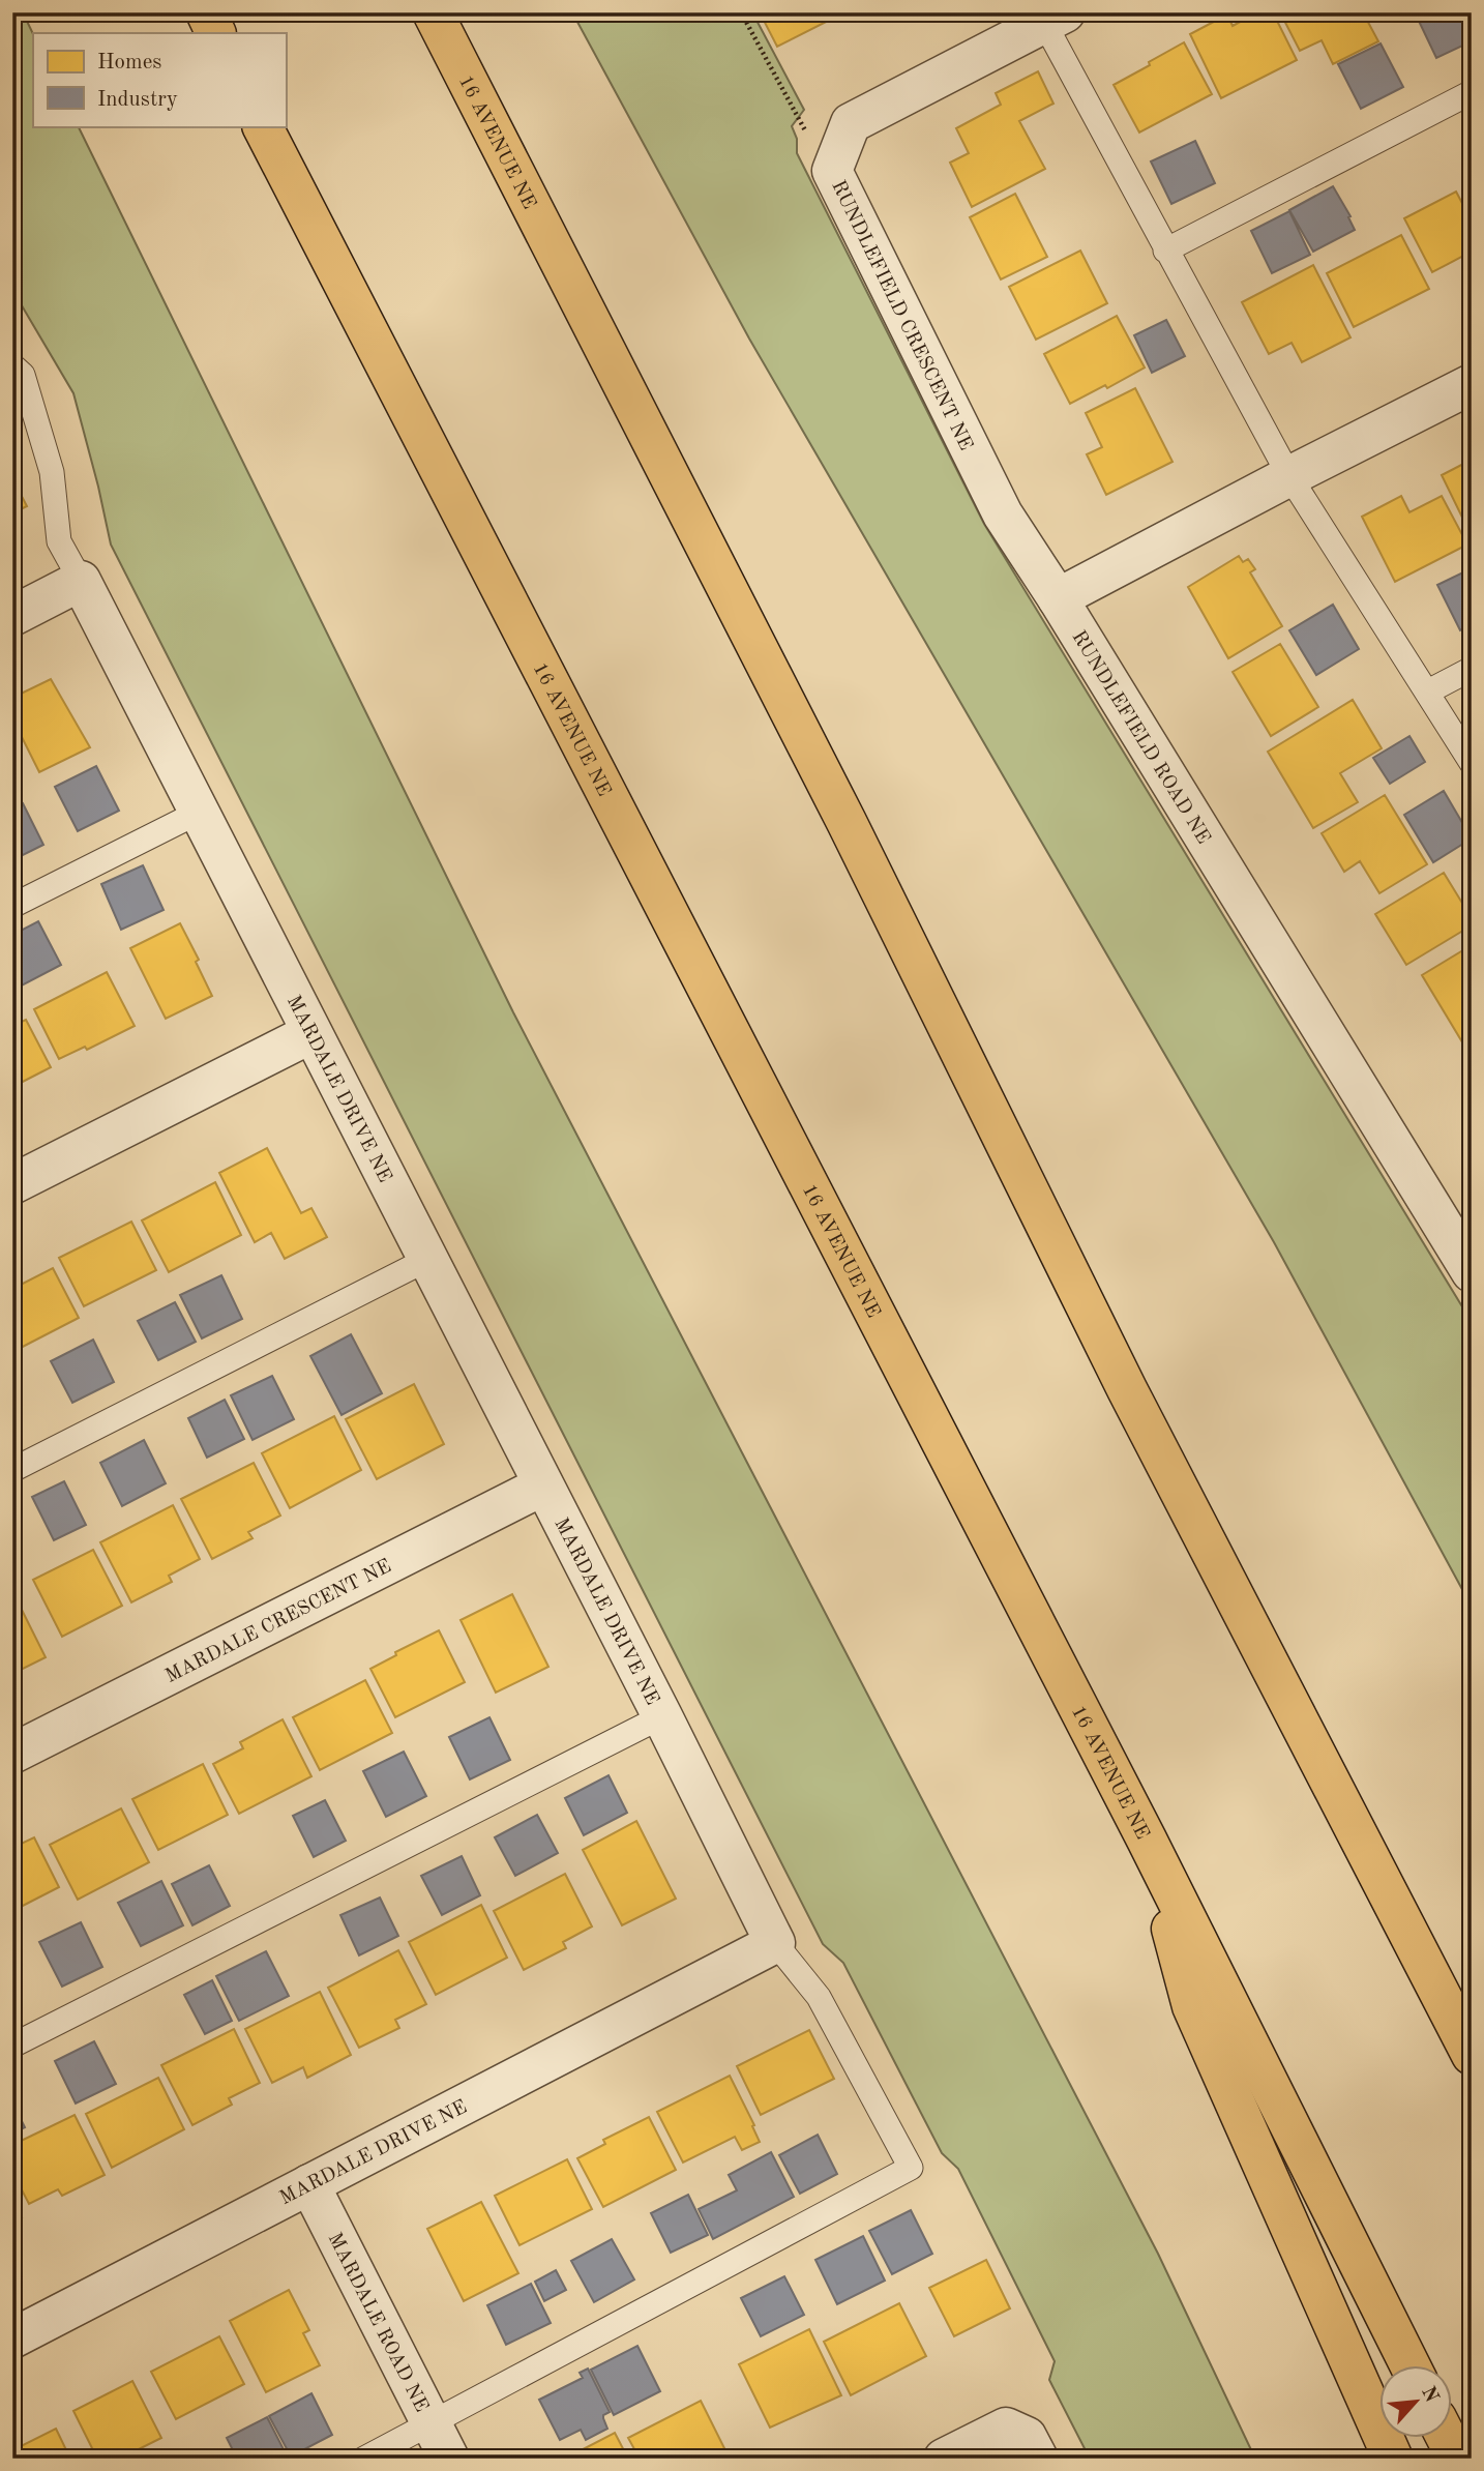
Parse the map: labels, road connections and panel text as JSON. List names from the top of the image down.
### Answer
{
  "streets": {
    "highway": ["16 AVENUE NE"],
    "street": [
      "RUNDLEFIELD CRESCENT NE",
      "RUNDLEFIELD ROAD NE",
      "MARDALE DRIVE NE",
      "MARDALE CRESCENT NE",
      "MARDALE ROAD NE"
    ]
  },
  "crossings": [
    ["RUNDLEFIELD CRESCENT NE", "RUNDLEFIELD ROAD NE"],
    ["MARDALE DRIVE NE", "MARDALE CRESCENT NE"],
    ["MARDALE DRIVE NE", "MARDALE ROAD NE"]
  ],
  "legend": ["Homes", "Industry"],
  "north": "top right"
}
